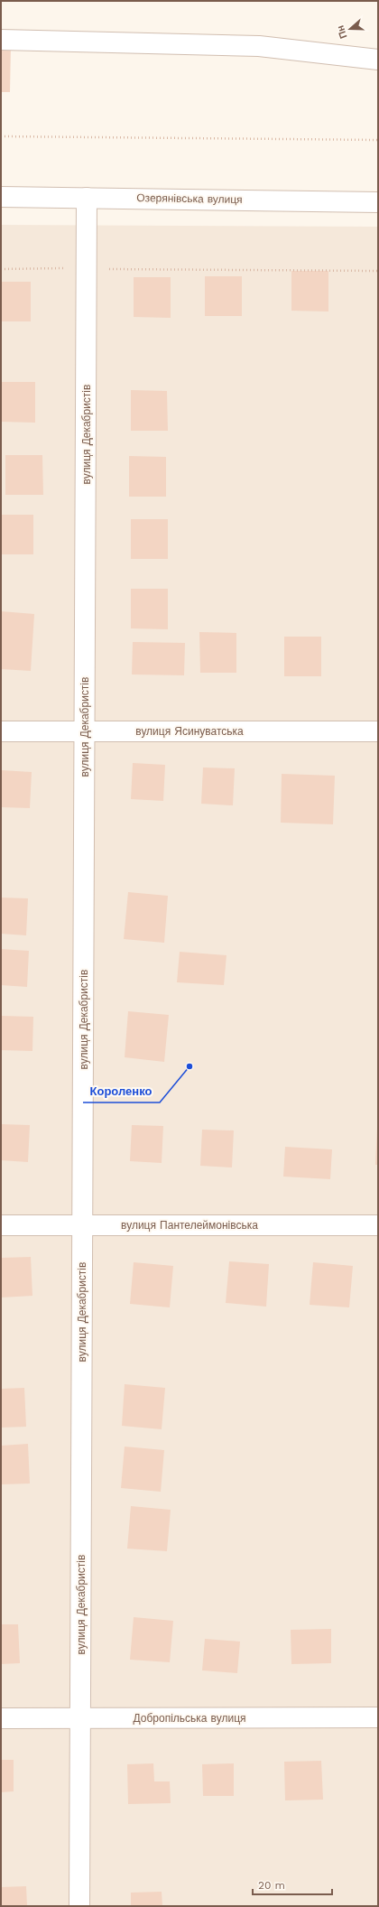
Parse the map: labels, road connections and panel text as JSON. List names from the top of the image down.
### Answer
{
  "streets": {
    "street": [
      "Озерянівська вулиця",
      "вулиця Декабристів",
      "вулиця Ясинуватська",
      "вулиця Пантелеймонівська",
      "Добропільська вулиця"
    ]
  },
  "crossings": [
    ["Озерянівська вулиця", "вулиця Декабристів"],
    ["вулиця Декабристів", "вулиця Ясинуватська"],
    ["вулиця Декабристів", "вулиця Пантелеймонівська"],
    ["вулиця Декабристів", "Добропільська вулиця"]
  ],
  "places": ["Короленко"],
  "scale_bar": "20 m",
  "north": "left"
}
